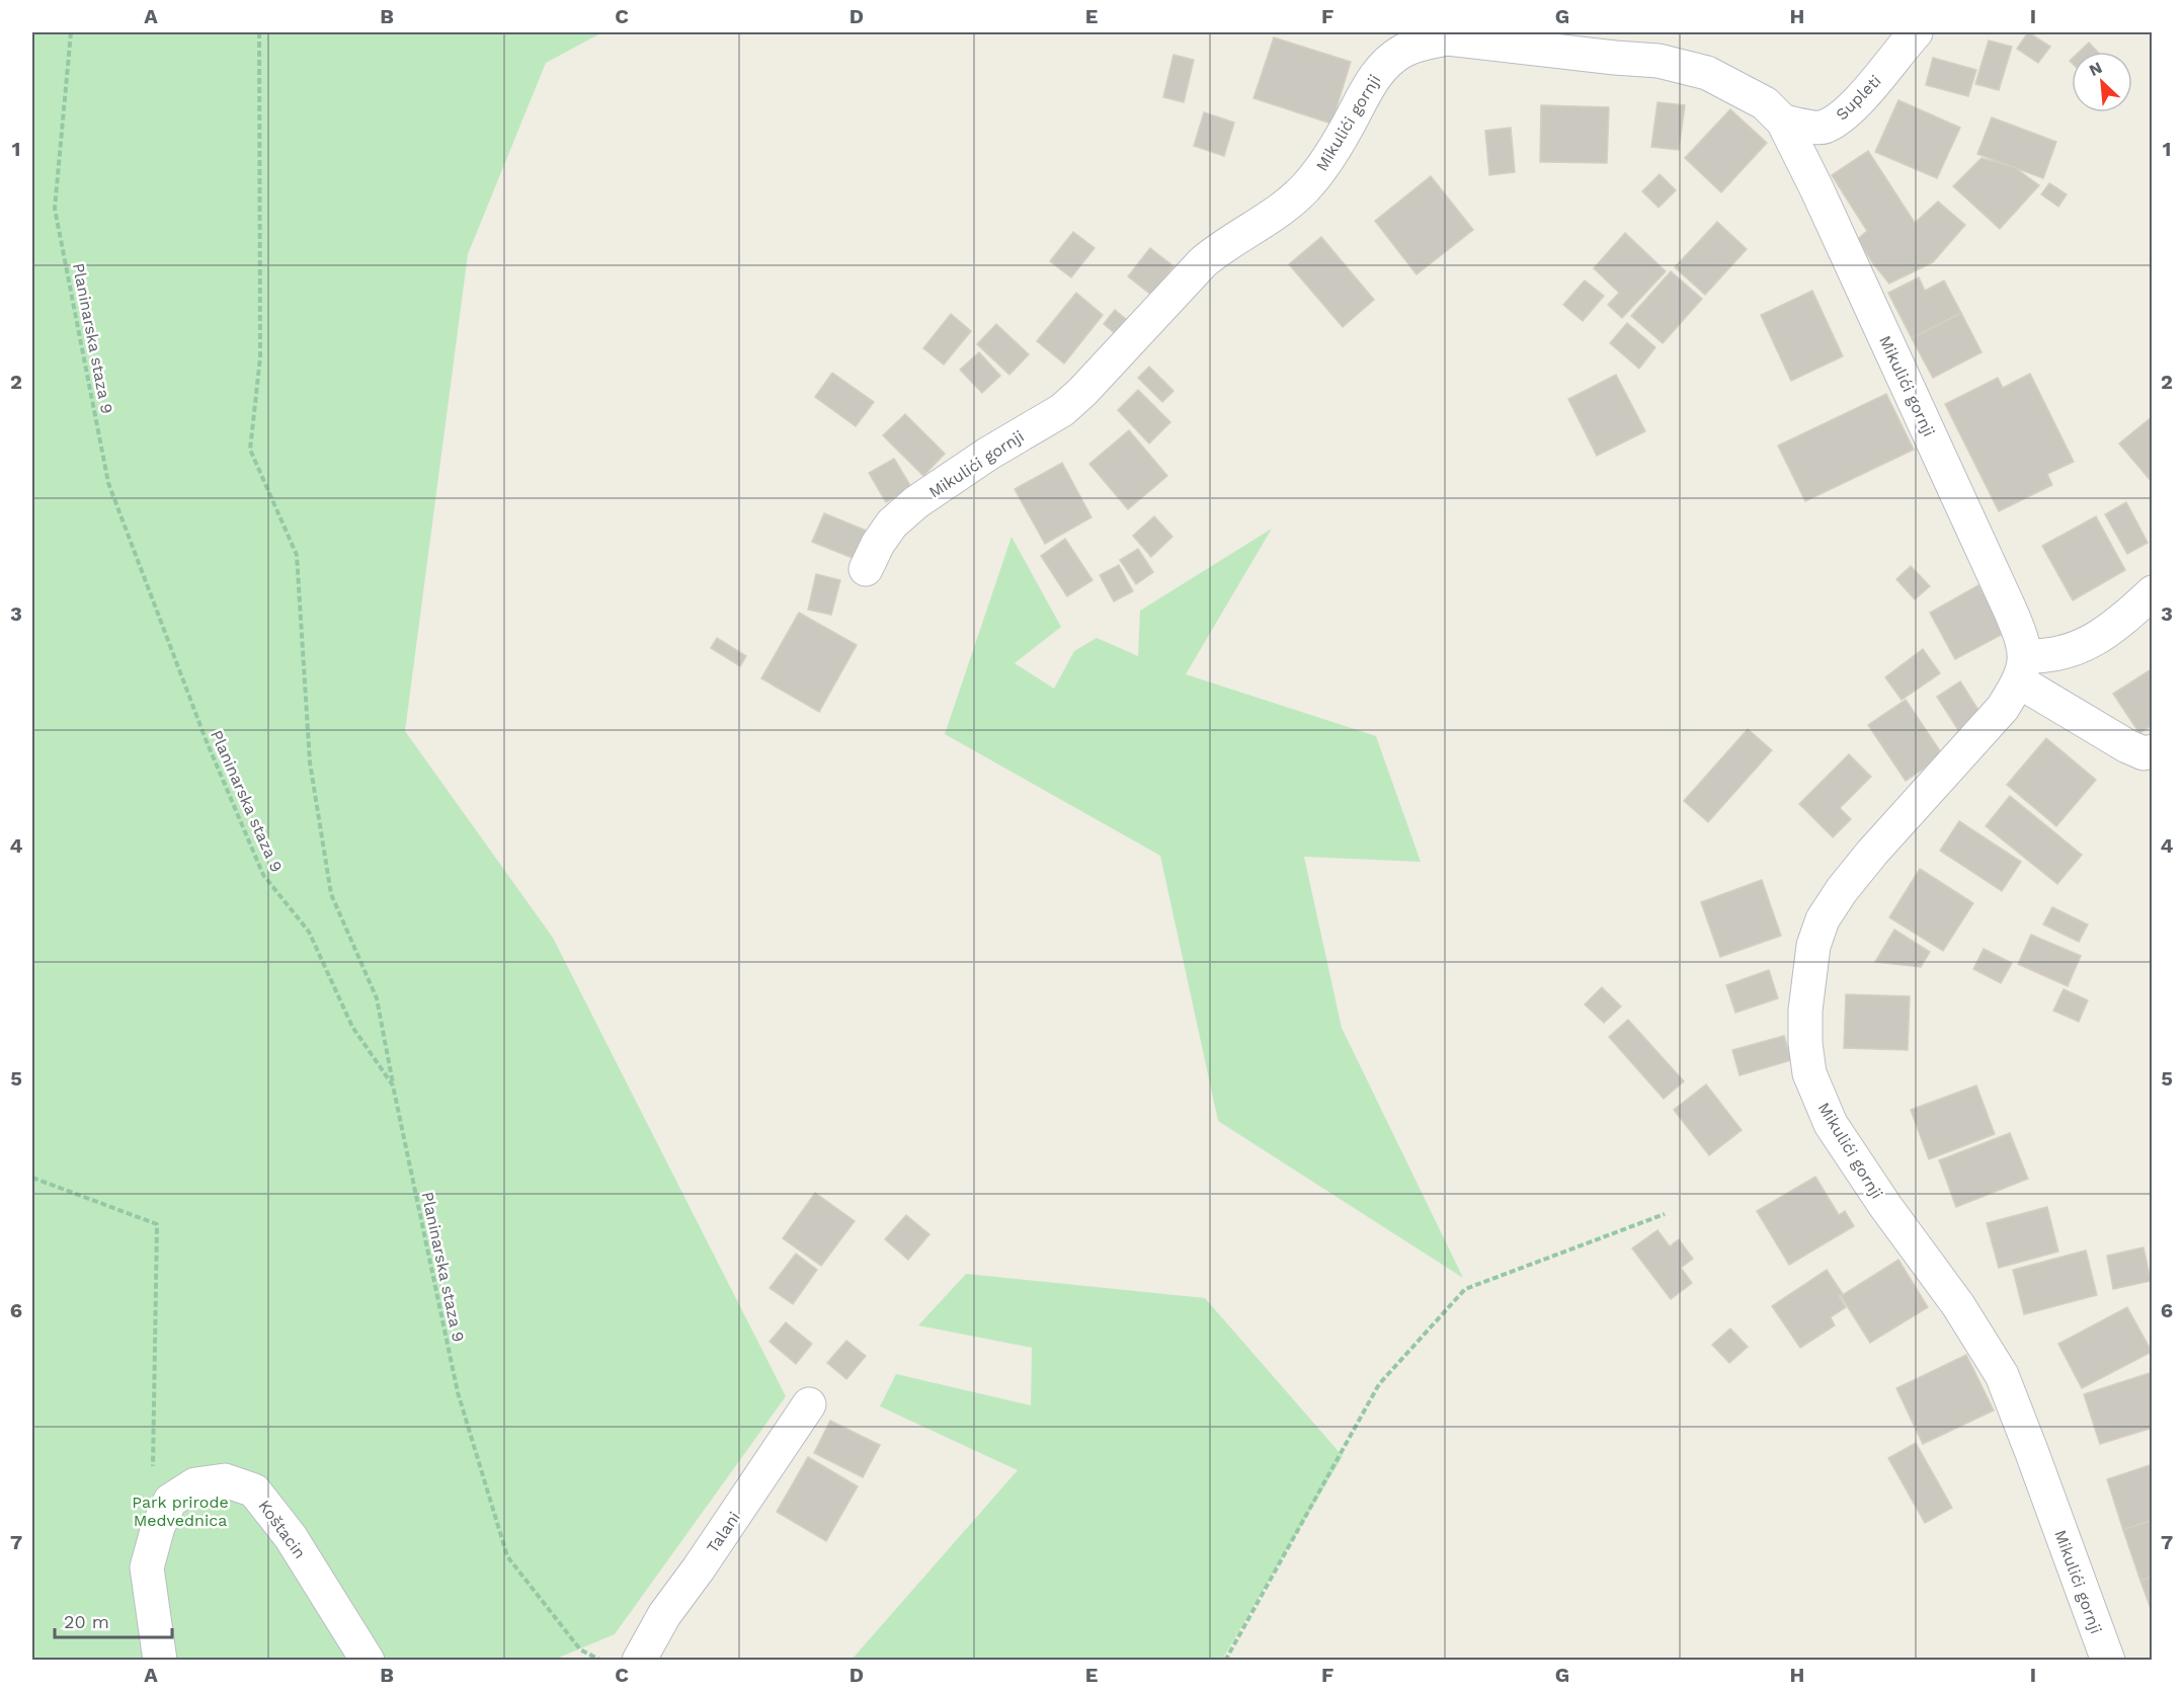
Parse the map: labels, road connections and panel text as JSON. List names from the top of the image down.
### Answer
{
  "streets": {
    "street": [
      "Supleti",
      "Mikulići gornji",
      "Koštacin",
      "Talani"
    ],
    "path": ["Planinarska staza 9"]
  },
  "crossings": [
    ["Supleti", "Mikulići gornji"]
  ],
  "parks": ["Park prirode Medvednica"],
  "scale_bar": "20 m",
  "north": "top left",
  "grid": {
    "columns": [
      "A",
      "B",
      "C",
      "D",
      "E",
      "F",
      "G",
      "H",
      "I"
    ],
    "rows": [
      "1",
      "2",
      "3",
      "4",
      "5",
      "6",
      "7"
    ]
  }
}
